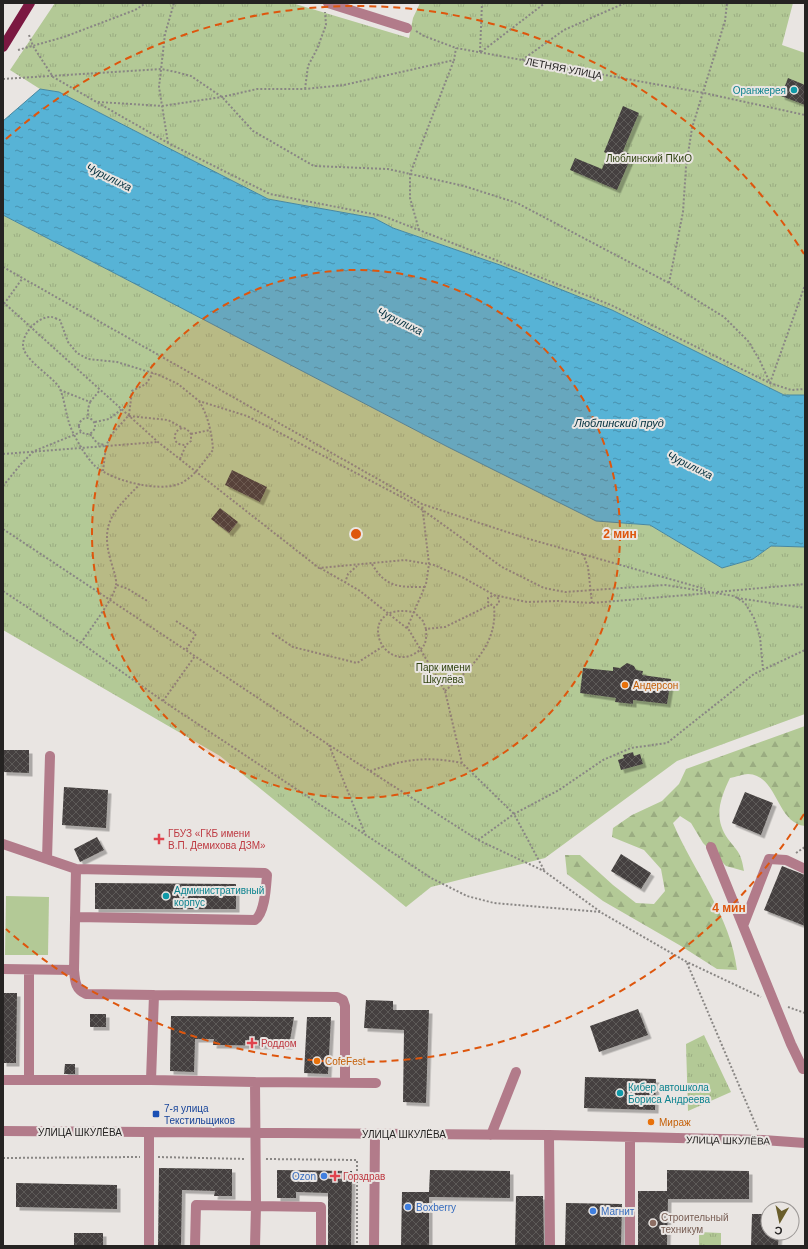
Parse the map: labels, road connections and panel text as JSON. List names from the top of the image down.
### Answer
{
  "streets": {
    "street": ["УЛИЦА ШКУЛЁВА"],
    "path": ["ЛЕТНЯЯ УЛИЦА"]
  },
  "water": ["Чурилиха", "Люблинский пруд"],
  "parks": ["Люблинский ПКиО", "Парк имени Шкулёва"],
  "places": {
    "other": [
      "Оранжерея",
      "Андерсон",
      "Административный корпус",
      "CofeFest",
      "Кибер автошкола Бориса Андреева",
      "Мираж",
      "Ozon",
      "Boxberry",
      "Магнит",
      "Строительный техникум"
    ],
    "health": ["ГБУЗ «ГКБ имени В.П. Демихова ДЗМ»", "Роддом", "Горздрав"],
    "transit": ["7-я улица Текстильщиков"]
  },
  "north": "bottom",
  "rings": ["2 мин", "4 мин"]
}
